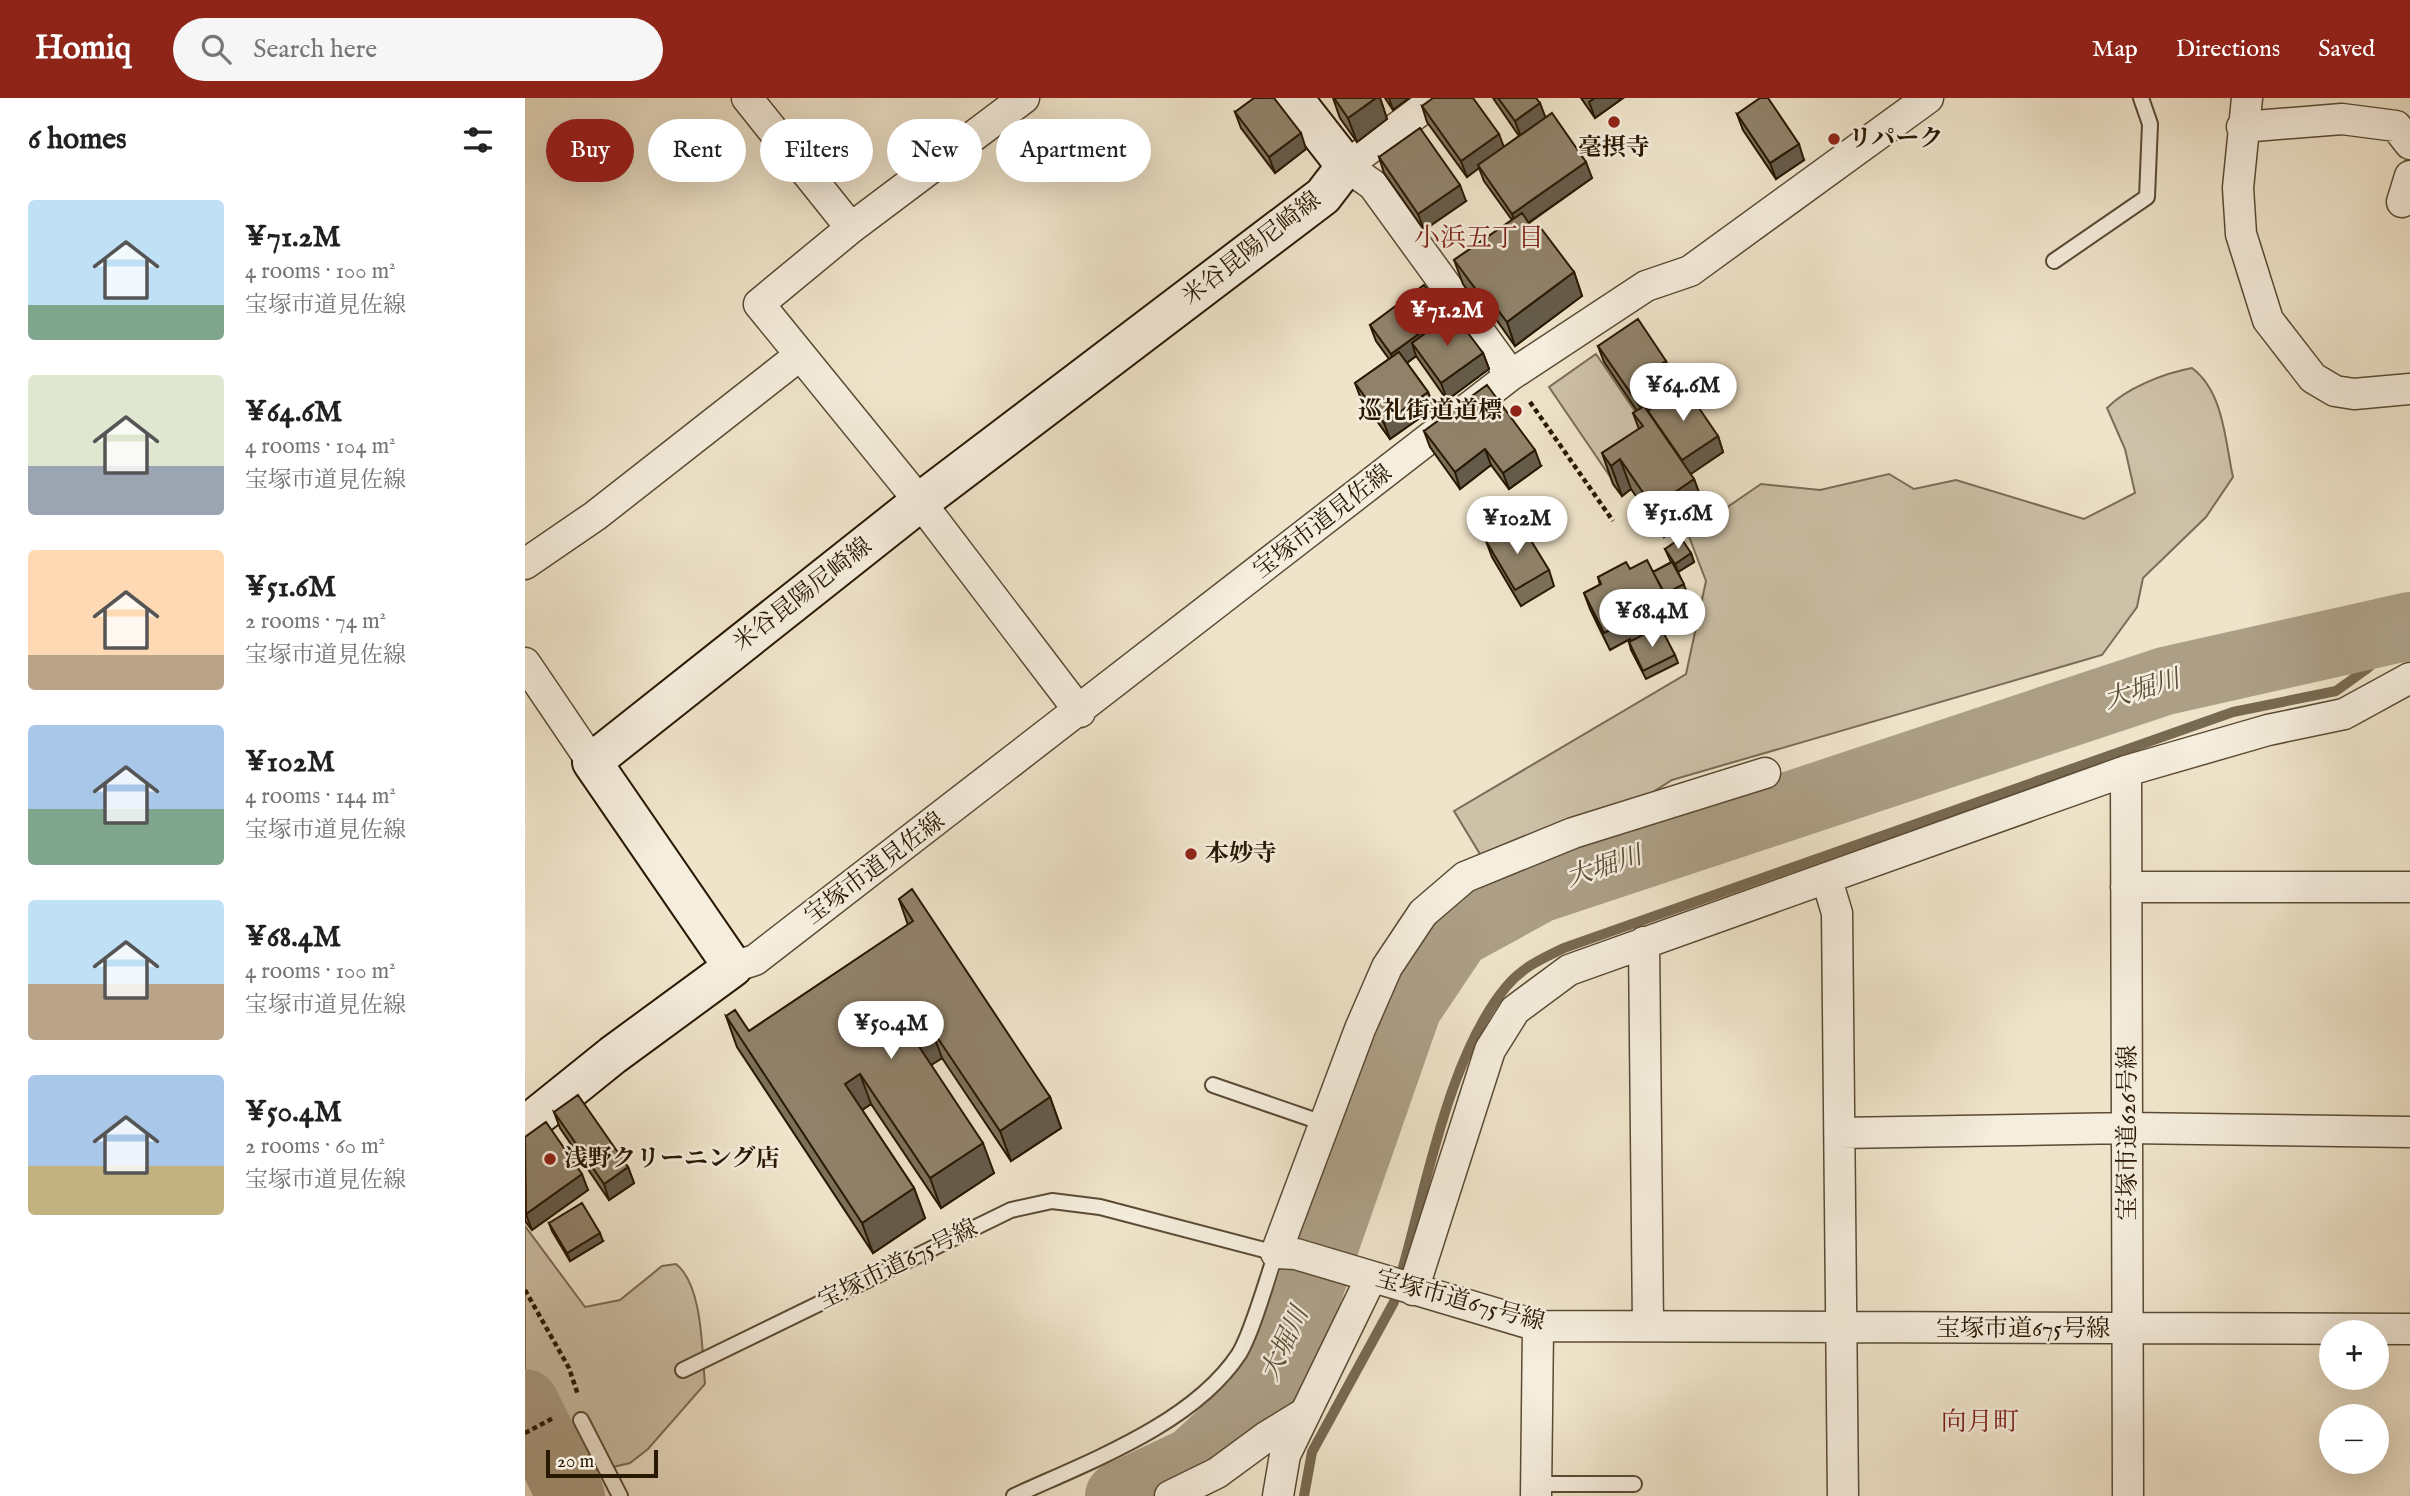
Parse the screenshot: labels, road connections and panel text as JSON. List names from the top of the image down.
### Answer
{
  "streets": {
    "main road": ["米谷昆陽尼崎線"],
    "street": ["宝塚市道見佐線", "宝塚市道626号線", "宝塚市道675号線"]
  },
  "crossings": [
    ["宝塚市道626号線", "宝塚市道675号線"]
  ],
  "districts": ["小浜五丁目", "向月町"],
  "water": ["大堀川"],
  "places": [
    "毫摂寺",
    "リパーク",
    "巡礼街道道標",
    "本妙寺",
    "浅野クリーニング店"
  ],
  "scale_bar": "20 m",
  "page": {
    "header": "Homiq",
    "search": "Search here",
    "nav": ["Map", "Directions", "Saved"],
    "heading": "6 homes",
    "chip": [
      "Buy",
      "Rent",
      "Filters",
      "New",
      "Apartment"
    ],
    "list": [
      {
        "name": "¥71.2M",
        "note": "4 rooms · 100 m² · 宝塚市道見佐線"
      },
      {
        "name": "¥64.6M",
        "note": "4 rooms · 104 m² · 宝塚市道見佐線"
      },
      {
        "name": "¥51.6M",
        "note": "2 rooms · 74 m² · 宝塚市道見佐線"
      },
      {
        "name": "¥102M",
        "note": "4 rooms · 144 m² · 宝塚市道見佐線"
      },
      {
        "name": "¥68.4M",
        "note": "4 rooms · 100 m² · 宝塚市道見佐線"
      },
      {
        "name": "¥50.4M",
        "note": "2 rooms · 60 m² · 宝塚市道見佐線"
      }
    ],
    "price": [
      "¥71.2M",
      "¥64.6M",
      "¥51.6M",
      "¥102M",
      "¥68.4M",
      "¥50.4M"
    ],
    "map_buttons": ["+", "−"],
    "scale": "20 m"
  }
}
